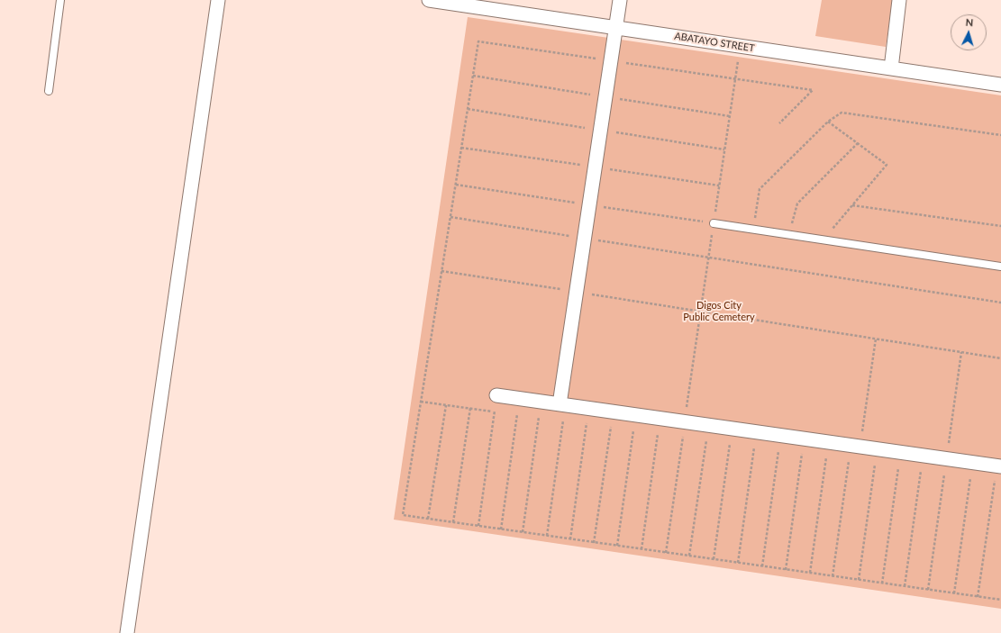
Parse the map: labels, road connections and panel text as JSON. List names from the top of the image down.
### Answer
{
  "streets": {
    "street": ["ABATAYO STREET"]
  },
  "parks": ["Digos City Public Cemetery"],
  "north": "top"
}
